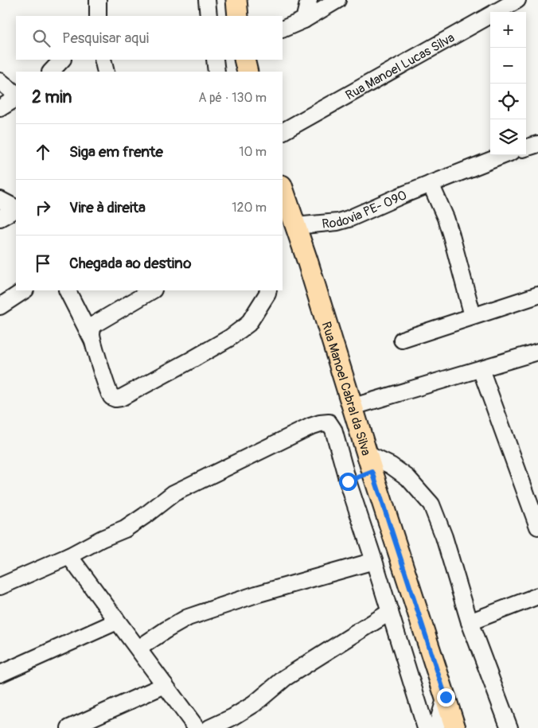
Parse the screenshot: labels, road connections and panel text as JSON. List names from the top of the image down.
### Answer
{
  "streets": {
    "main road": ["Rua Manoel Cabral da Silva"],
    "street": ["Rua Manoel Lucas Silva", "Rodovia PE- 090"]
  },
  "crossings": [
    ["Rodovia PE- 090", "Rua Manoel Cabral da Silva"]
  ],
  "page": {
    "map_buttons": ["+", "−"],
    "search": "Pesquisar aqui",
    "heading": ["2 min", "A pé · 130 m"],
    "list": [
      ["Siga em frente", "10 m"],
      ["Vire à direita", "120 m"],
      "Chegada ao destino"
    ]
  }
}
